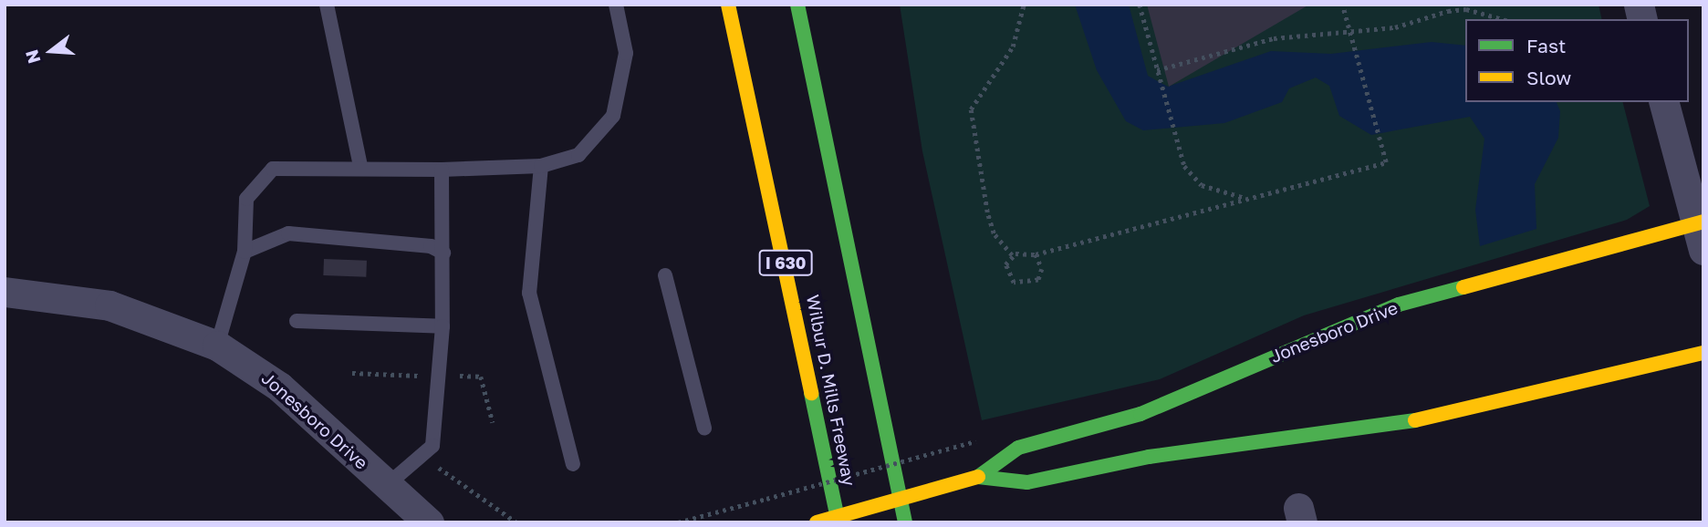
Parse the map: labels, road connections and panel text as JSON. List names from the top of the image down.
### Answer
{
  "streets": {
    "main road": ["I 630", "Jonesboro Drive", "Wilbur D. Mills Freeway"]
  },
  "legend": ["Fast", "Slow"],
  "north": "left"
}
